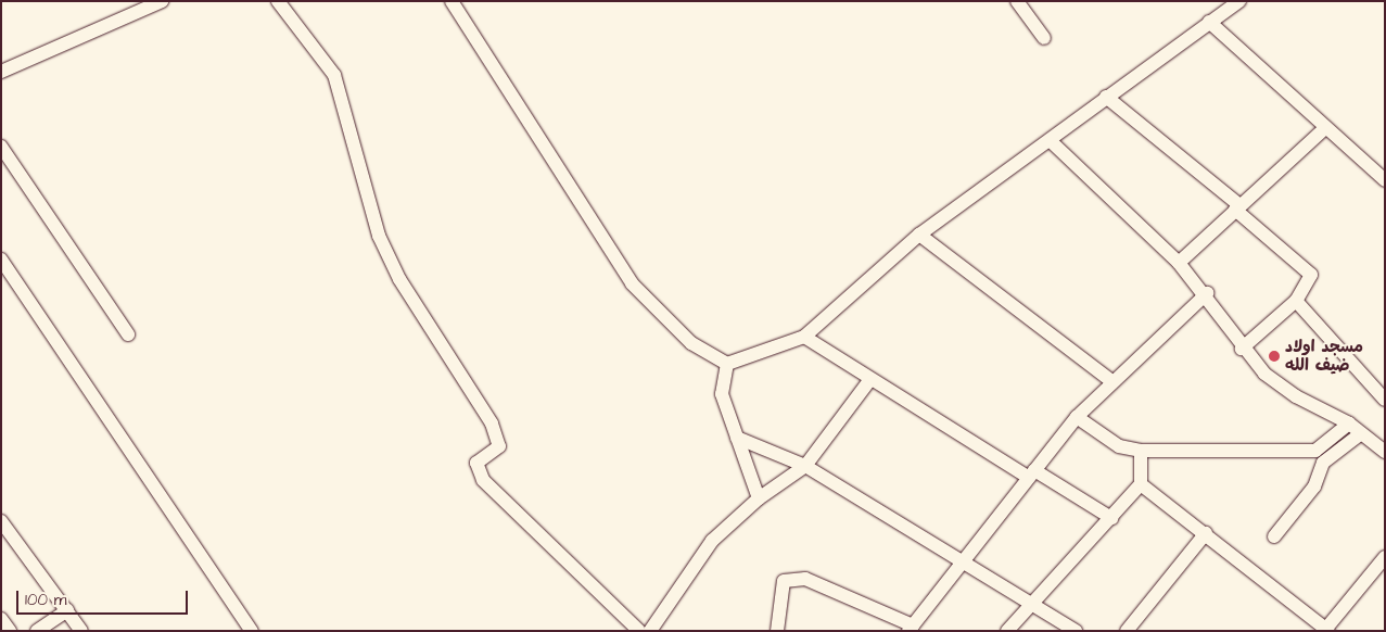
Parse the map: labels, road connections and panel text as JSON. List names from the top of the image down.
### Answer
{
  "places": ["مسجد اولاد ضيف الله"],
  "scale_bar": "100 m"
}
